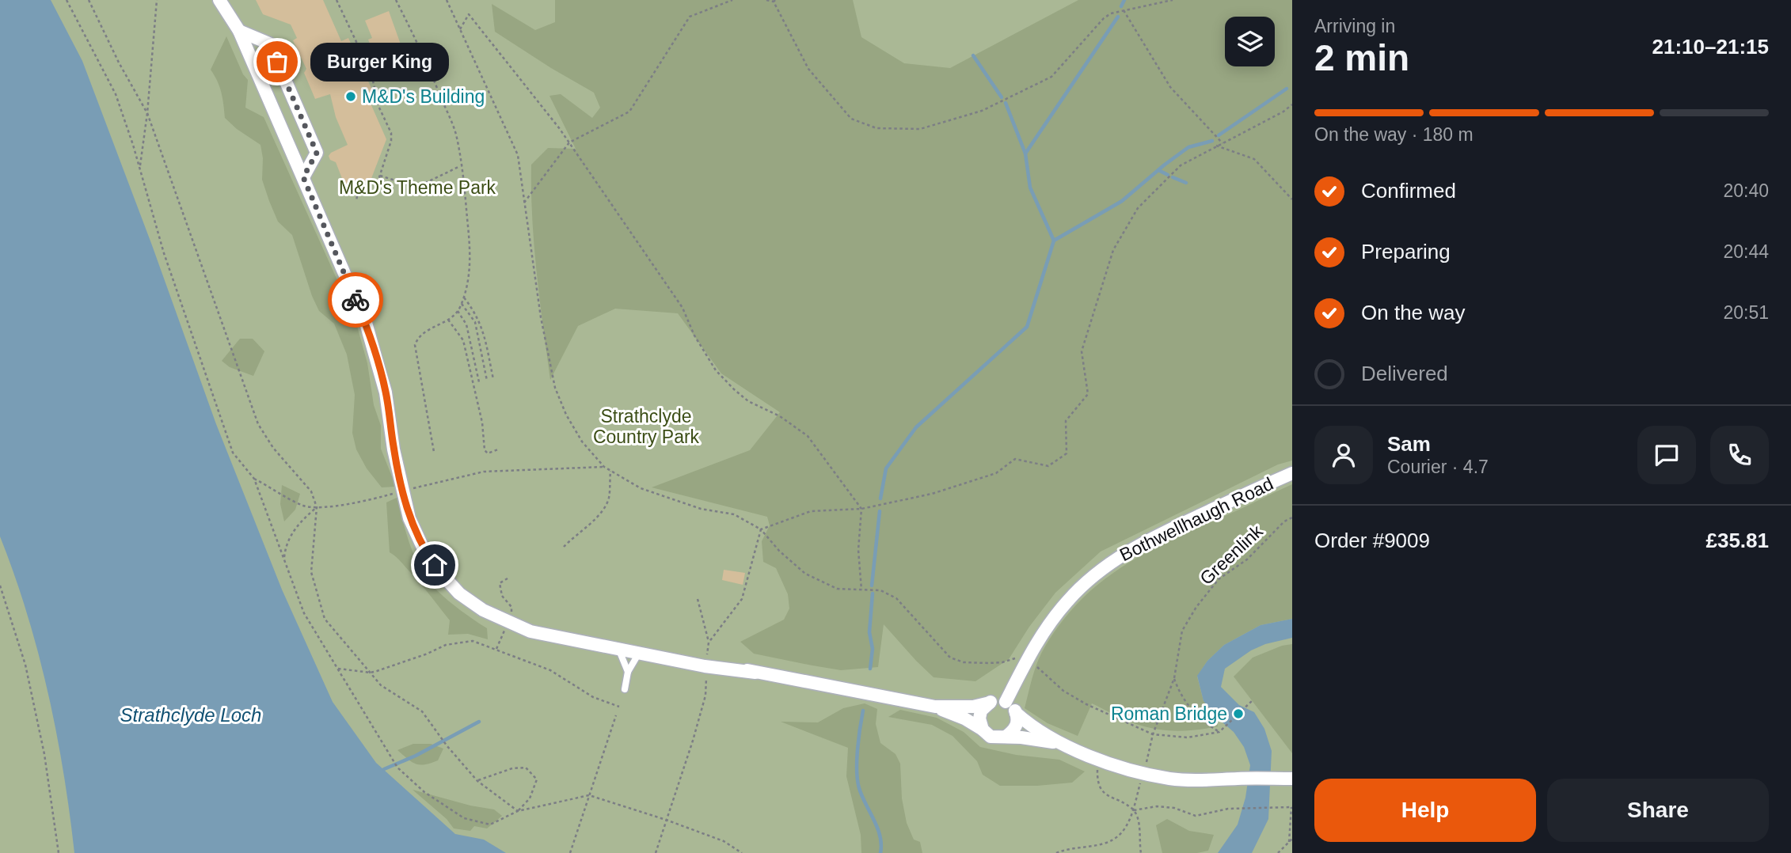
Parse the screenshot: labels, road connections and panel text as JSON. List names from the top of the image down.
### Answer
{
  "streets": {
    "street": ["Bothwellhaugh Road"],
    "path": ["Greenlink"]
  },
  "water": ["Strathclyde Loch"],
  "parks": ["M&D's Theme Park", "Strathclyde Country Park"],
  "places": ["Burger King", "M&D's Building", "Roman Bridge"],
  "page": {
    "heading": ["2 min", "Arriving in", "21:10–21:15"],
    "panel": [
      "Sam",
      "Courier · 4.7",
      "Order #9009",
      "£35.81"
    ],
    "bubble": "Burger King",
    "bar": "On the way · 180 m",
    "list": [
      ["Confirmed", "20:40"],
      ["Preparing", "20:44"],
      ["On the way", "20:51"],
      "Delivered"
    ],
    "buttons": ["Help", "Share"]
  }
}
